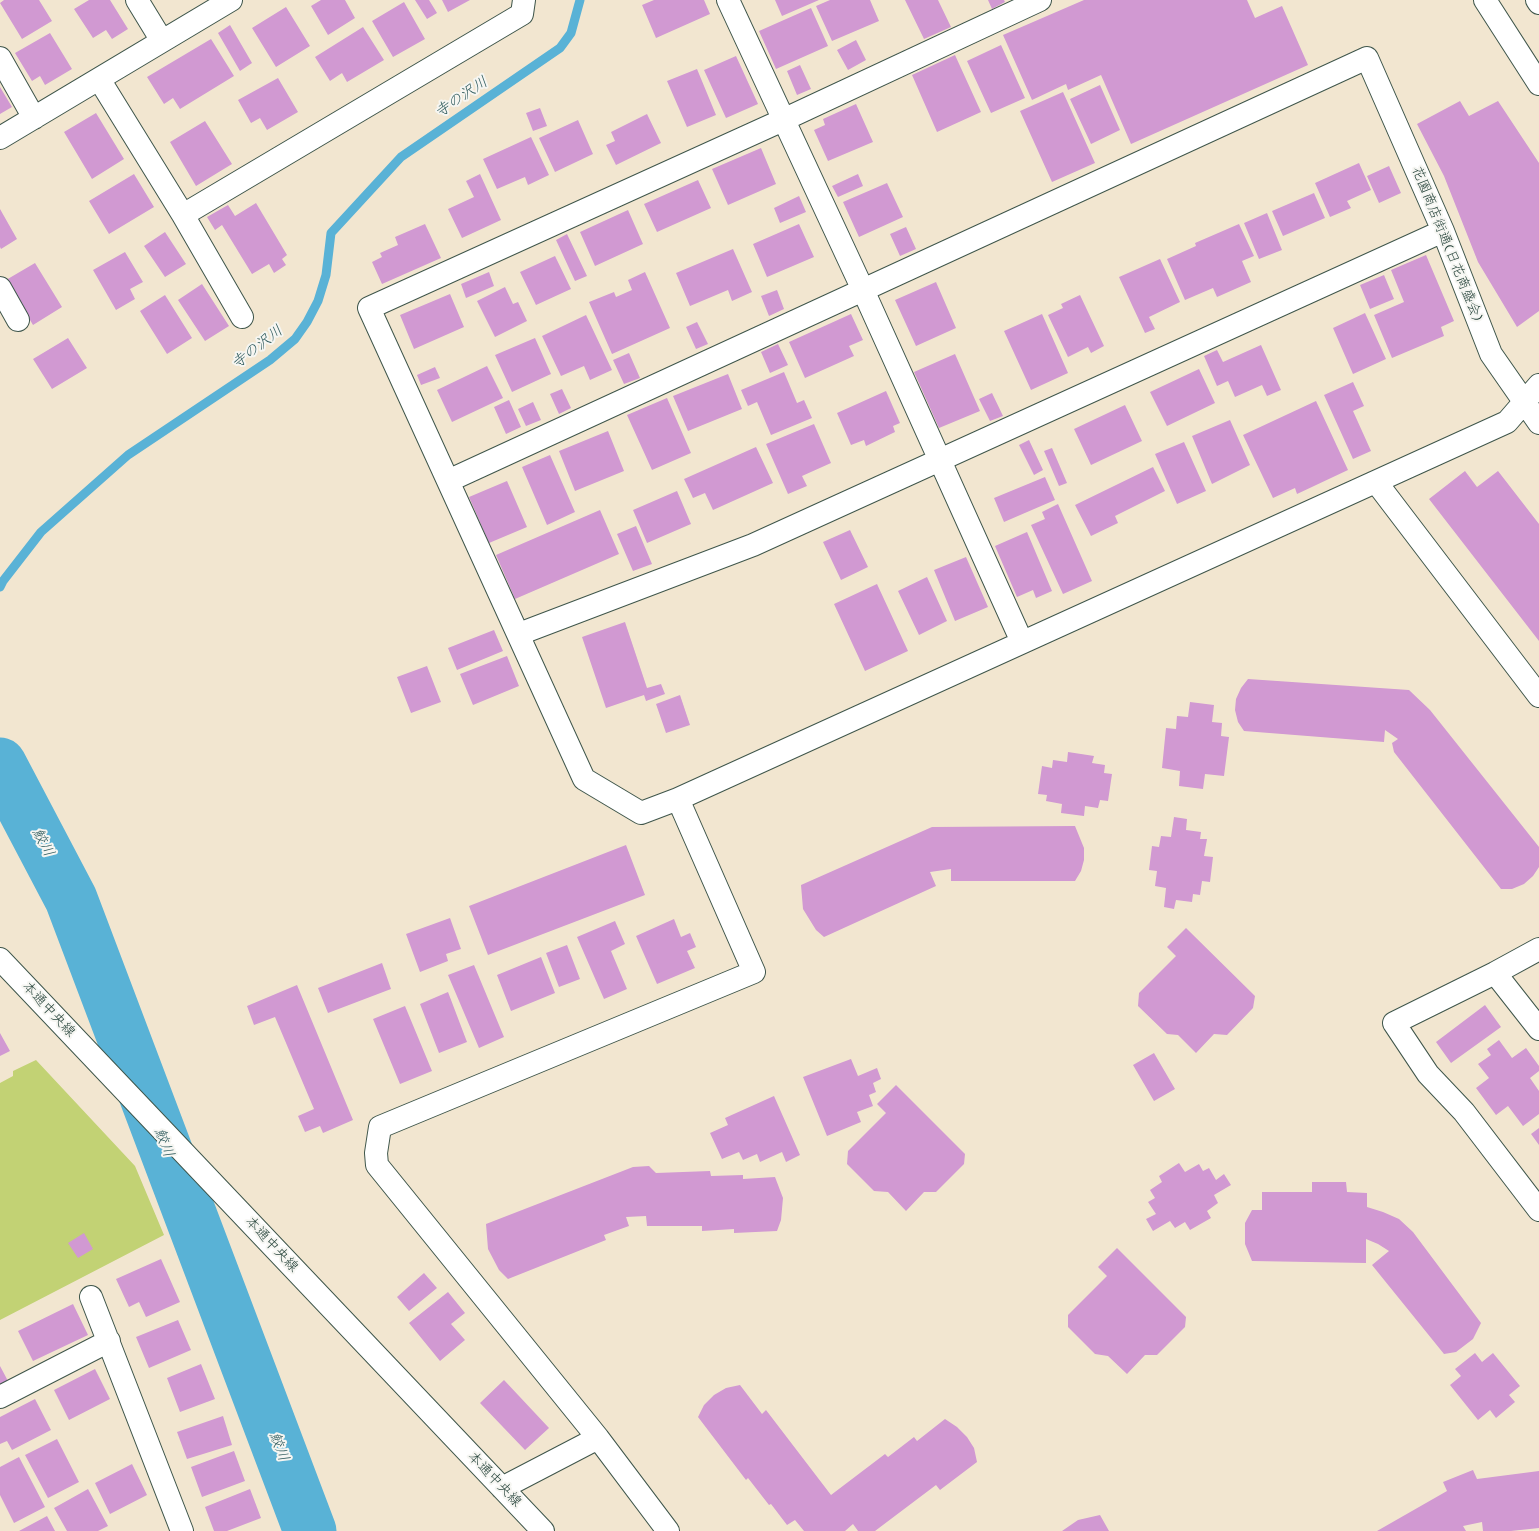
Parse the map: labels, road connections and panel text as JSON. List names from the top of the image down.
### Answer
{
  "streets": {
    "street": ["花園商店街通(日花商盛会)", "本通中央線"]
  },
  "water": ["寺の沢川", "鮫川"]
}
